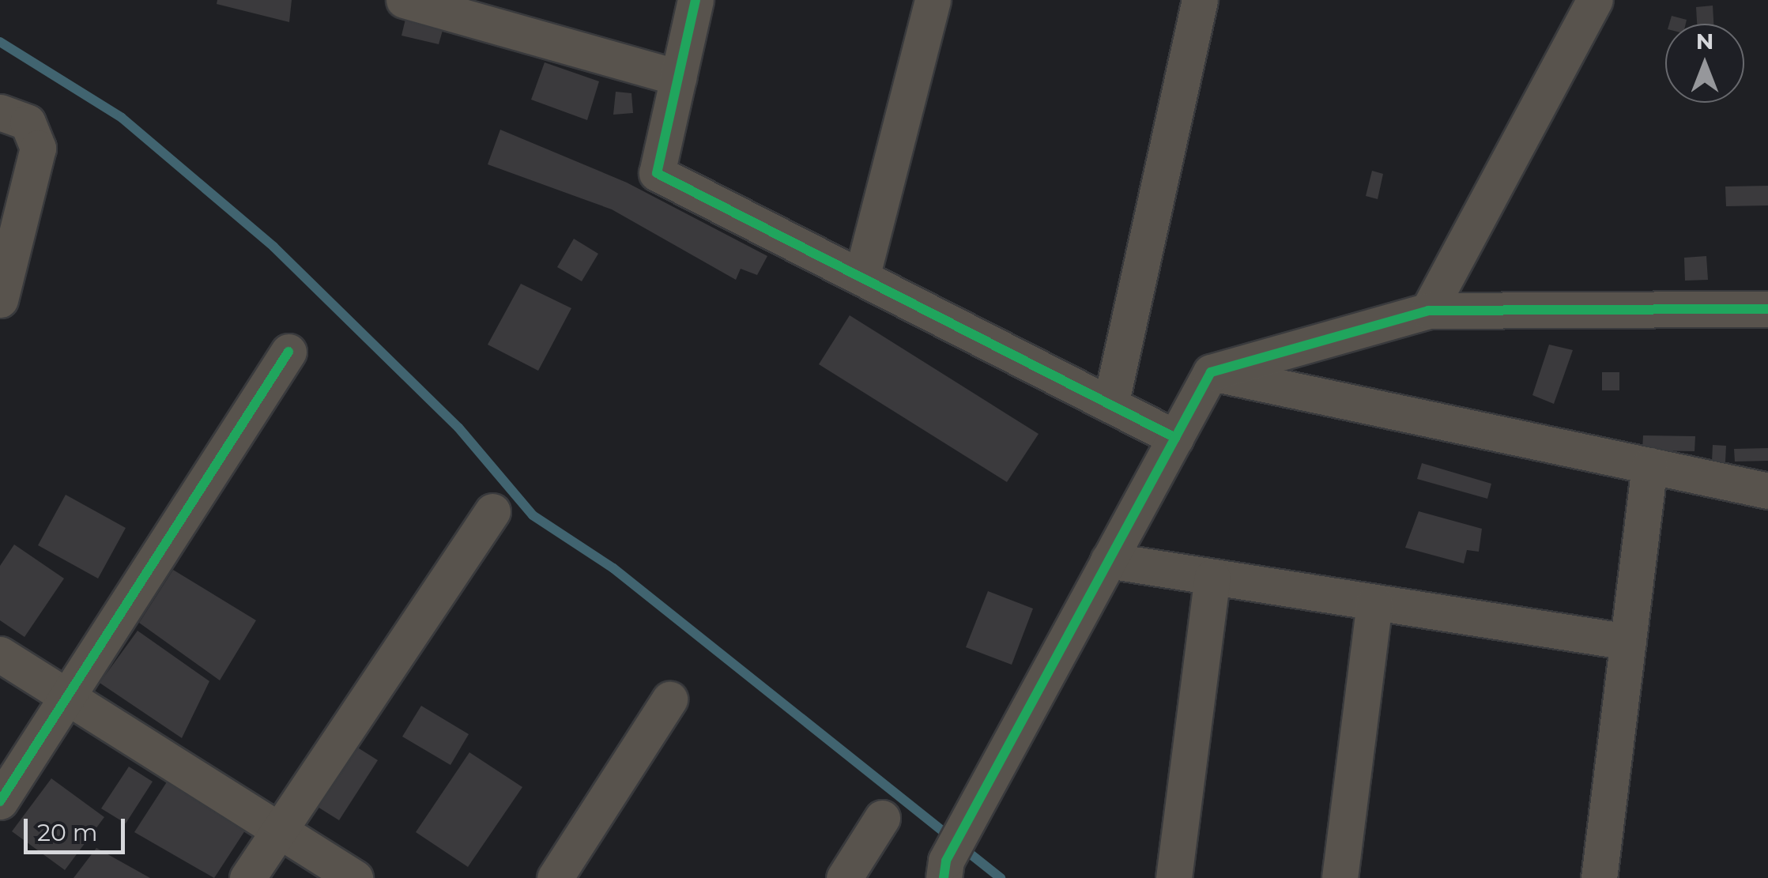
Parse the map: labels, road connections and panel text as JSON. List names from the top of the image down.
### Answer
{
  "scale_bar": "20 m",
  "north": "top"
}
